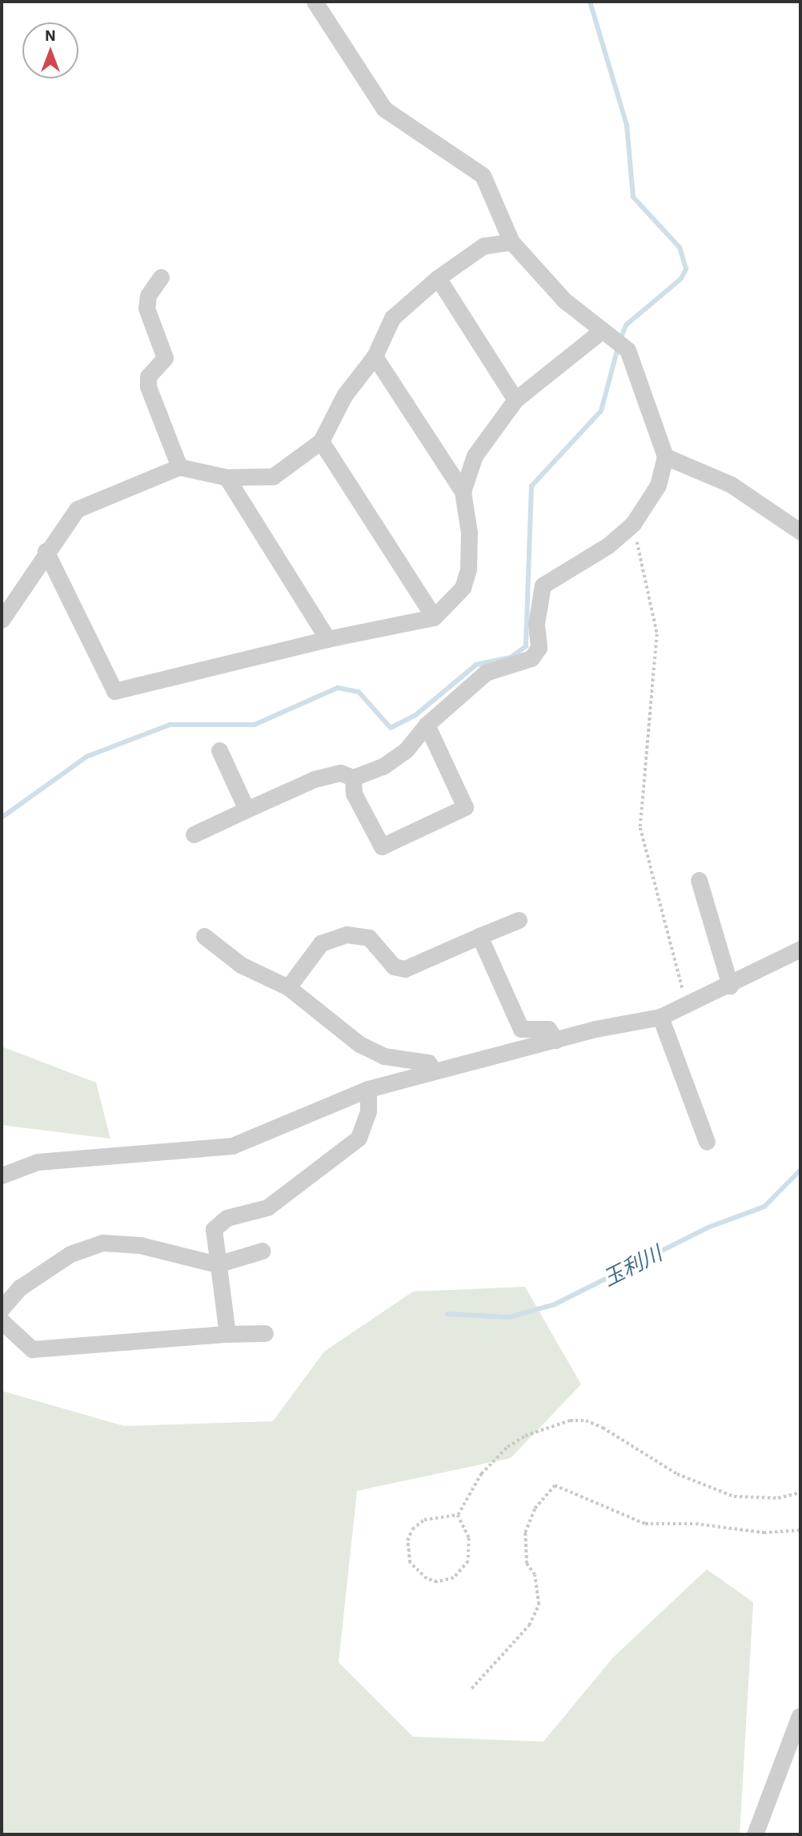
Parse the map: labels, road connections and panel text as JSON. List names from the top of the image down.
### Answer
{
  "water": ["玉利川"],
  "north": "top"
}
